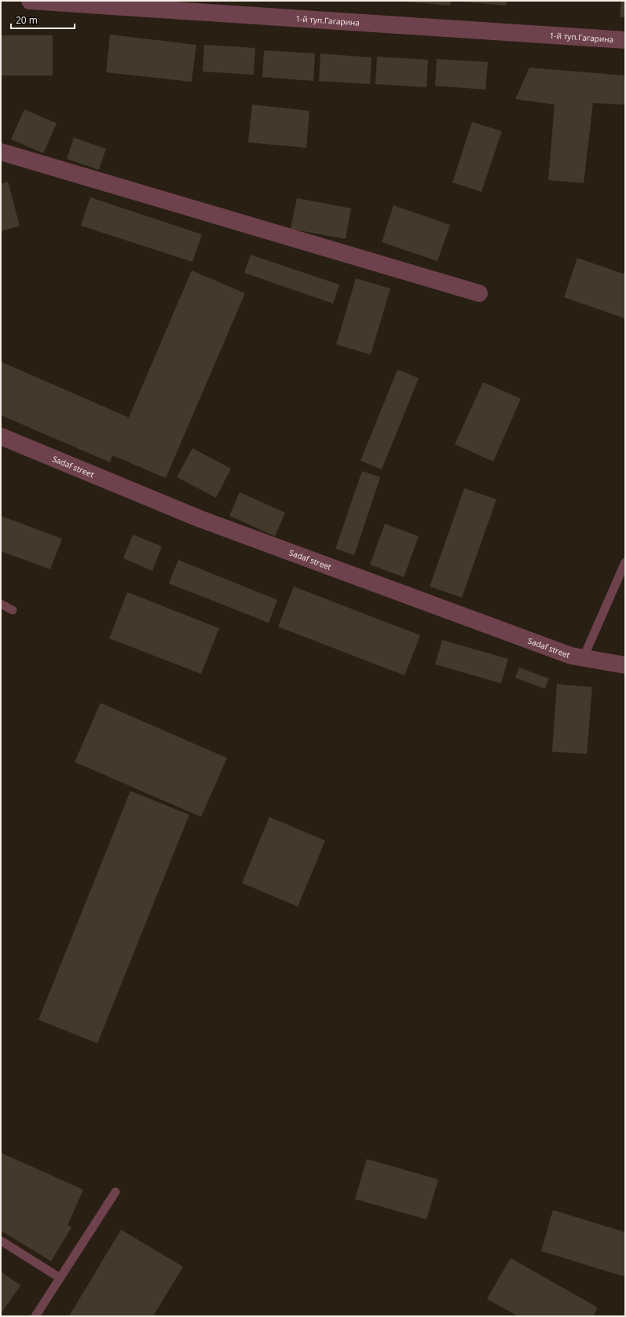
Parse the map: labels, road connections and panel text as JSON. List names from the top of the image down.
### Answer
{
  "streets": {
    "street": ["1-й туп.Гагарина", "Sadaf street"]
  },
  "scale_bar": "20 m"
}
